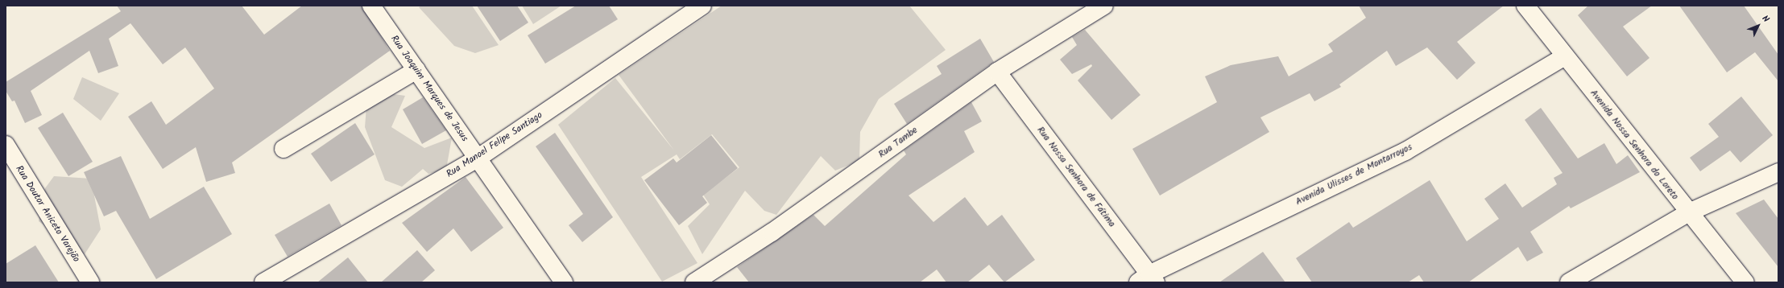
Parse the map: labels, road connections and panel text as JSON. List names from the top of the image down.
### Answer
{
  "streets": {
    "street": [
      "Rua Joaquim Marques de Jesus",
      "Rua Tambe",
      "Rua Manoel Felipe Santiago",
      "Avenida Nossa Senhora do Loreto",
      "Avenida Ulisses de Montarroyos",
      "Rua Nossa Senhora de Fátima",
      "Rua Doutor Aniceto Varejão"
    ]
  },
  "crossings": [
    ["Rua Joaquim Marques de Jesus", "Rua Manoel Felipe Santiago"],
    ["Rua Tambe", "Rua Nossa Senhora de Fátima"],
    ["Avenida Nossa Senhora do Loreto", "Avenida Ulisses de Montarroyos"],
    ["Avenida Ulisses de Montarroyos", "Rua Nossa Senhora de Fátima"]
  ],
  "north": "top right"
}
